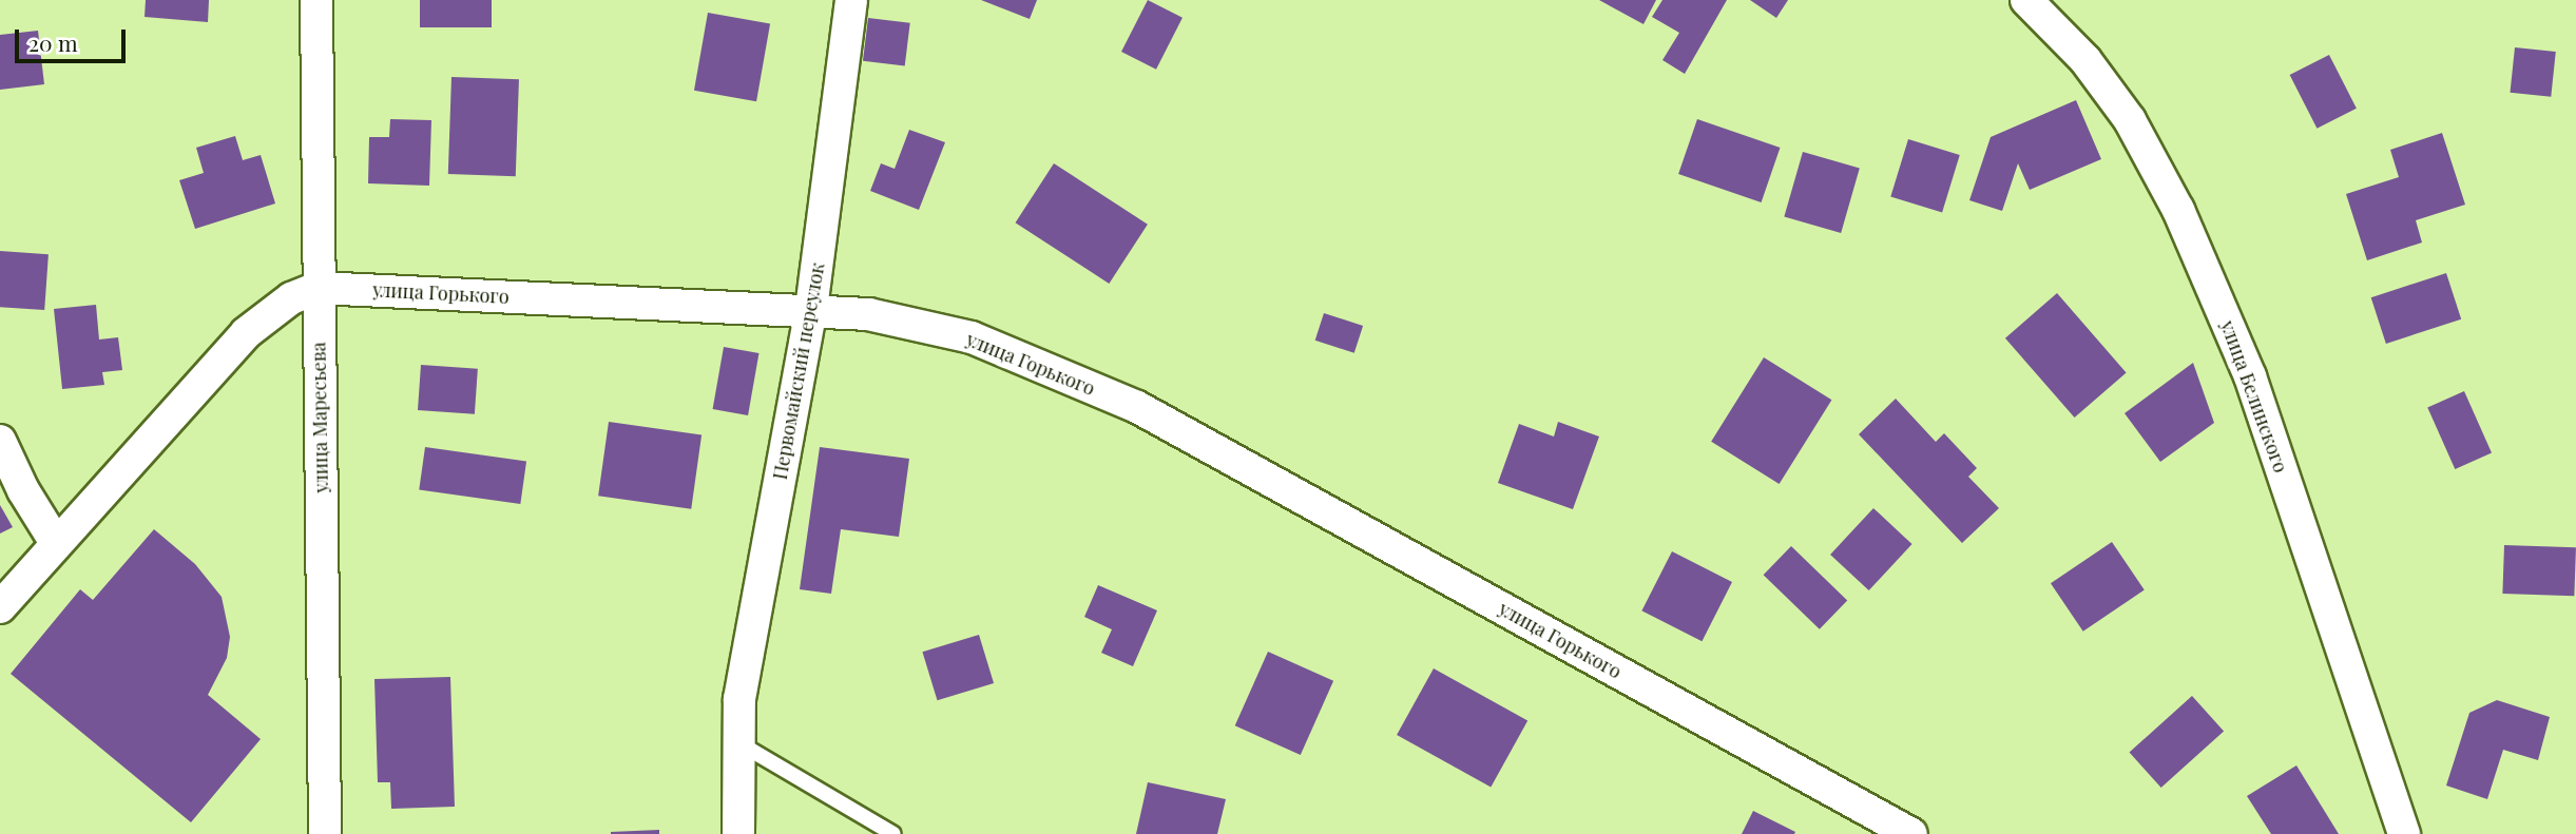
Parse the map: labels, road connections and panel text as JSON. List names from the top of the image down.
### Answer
{
  "streets": {
    "street": [
      "улица Горького",
      "Первомайский переулок",
      "улица Белинского",
      "улица Маресьева"
    ]
  },
  "crossings": [
    ["улица Горького", "Первомайский переулок"],
    ["улица Горького", "улица Маресьева"]
  ],
  "scale_bar": "20 m"
}
